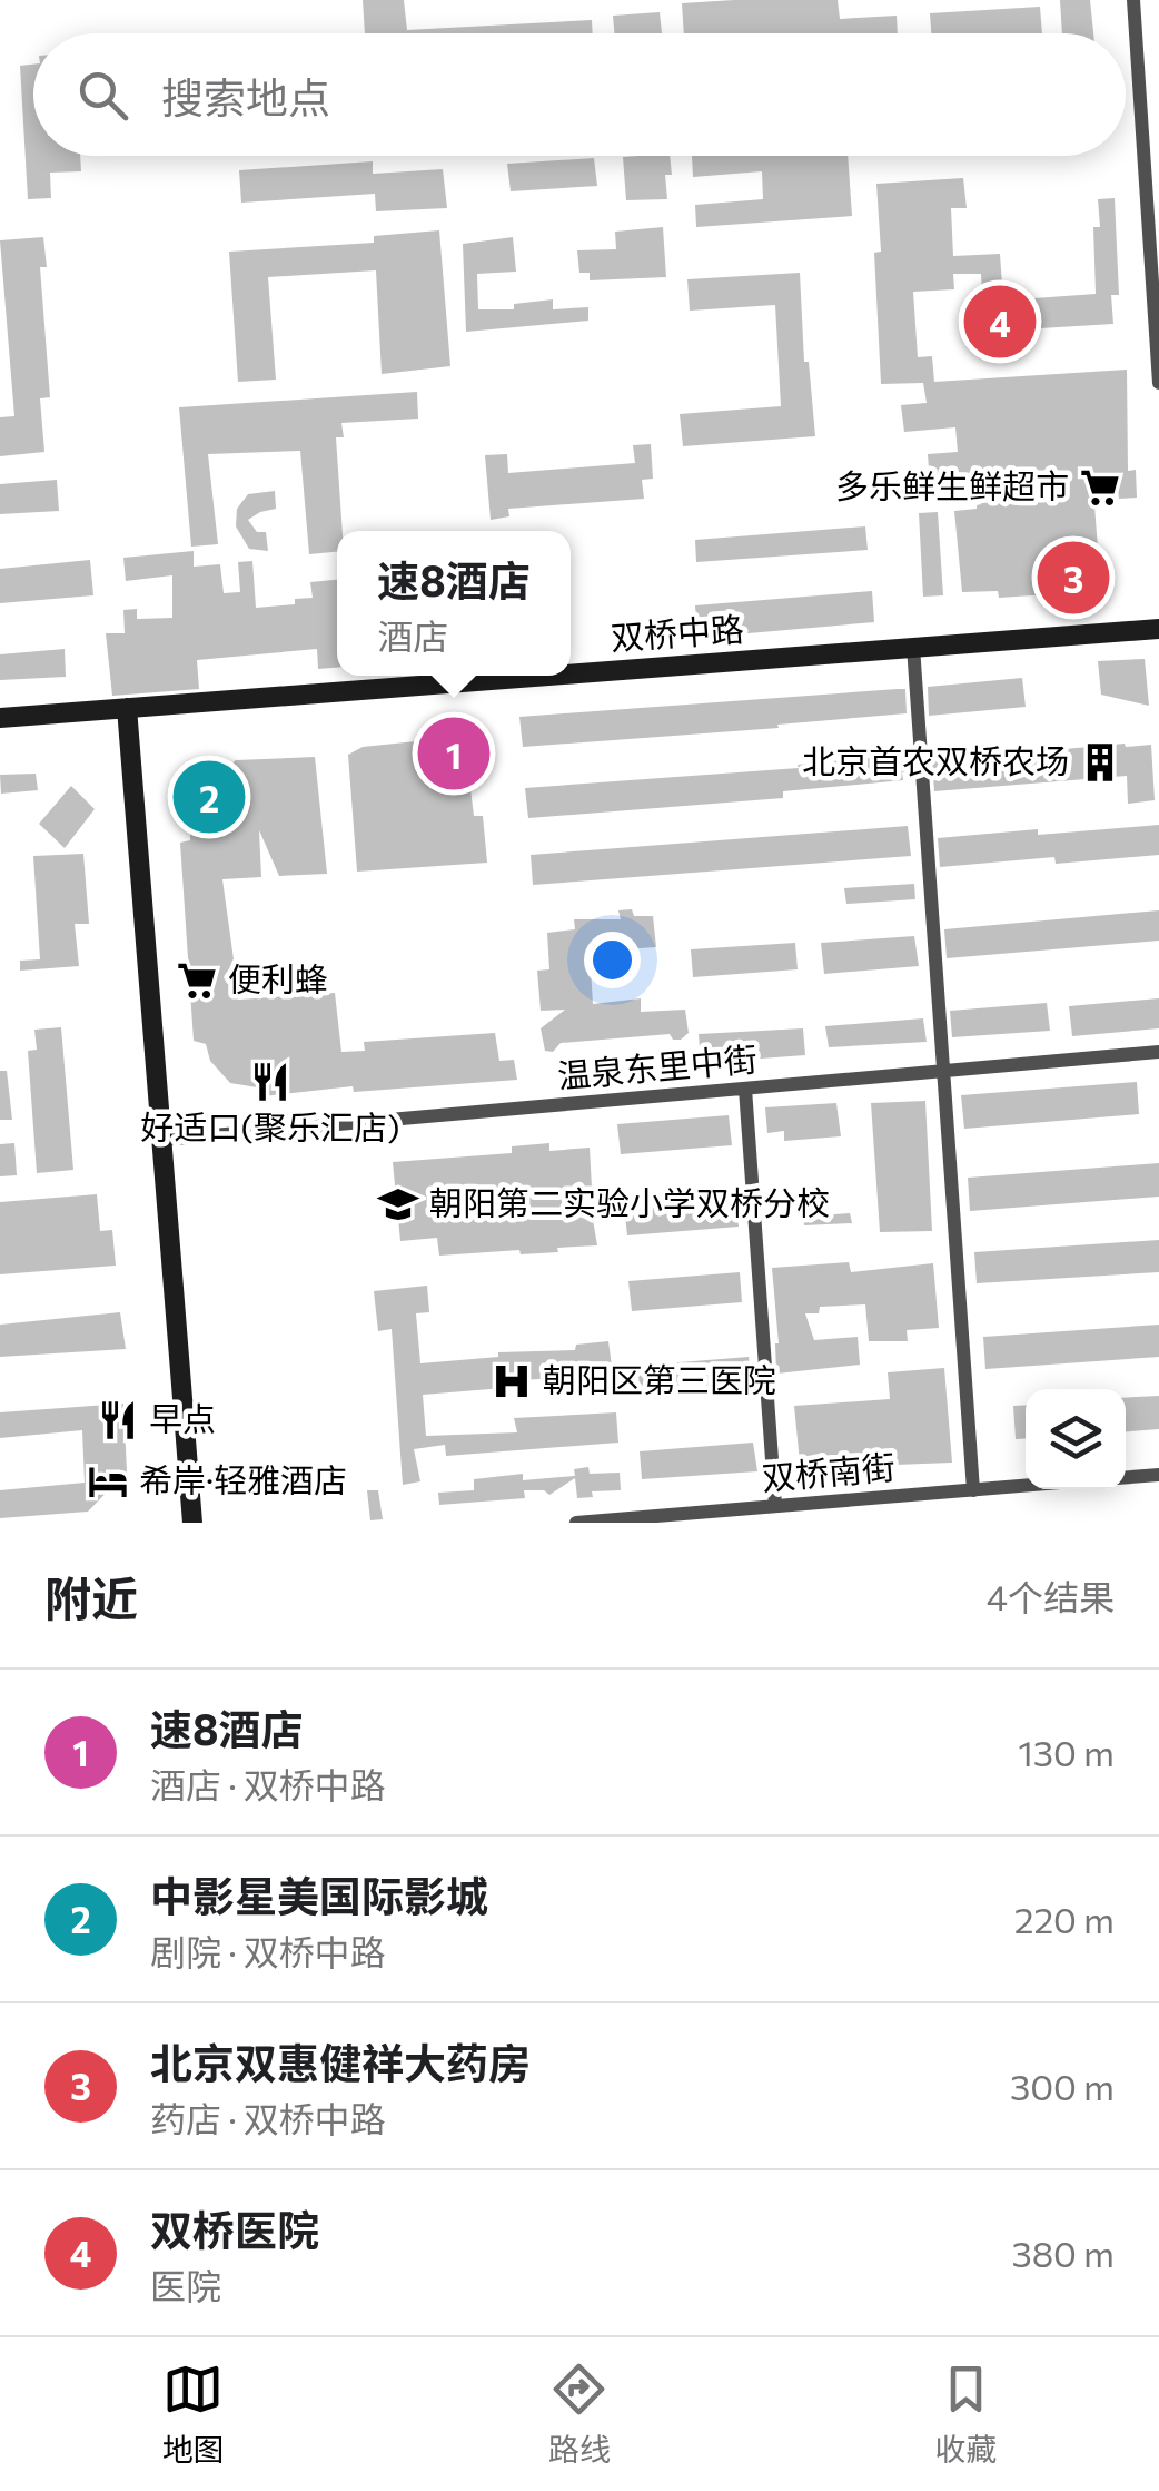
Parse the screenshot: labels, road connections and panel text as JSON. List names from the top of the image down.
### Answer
{
  "streets": {
    "street": ["双桥中路", "温泉东里中街", "双桥南街"]
  },
  "places": {
    "supermarket": ["多乐鲜生鲜超市", "便利蜂"],
    "building": ["北京首农双桥农场"],
    "restaurant": ["好适口(聚乐汇店)", "早点"],
    "school or university": ["朝阳第二实验小学双桥分校"],
    "hospital": ["朝阳区第三医院"],
    "hotel": ["希岸·轻雅酒店"]
  },
  "page": {
    "search": "搜索地点",
    "pins": [
      "4",
      "3",
      "1",
      "2"
    ],
    "popup": ["速8酒店", "酒店"],
    "heading": ["附近", "4个结果"],
    "list": [
      {
        "mark": "1",
        "name": "速8酒店",
        "note": "酒店 · 双桥中路",
        "value": "130 m"
      },
      {
        "mark": "2",
        "name": "中影星美国际影城",
        "note": "剧院 · 双桥中路",
        "value": "220 m"
      },
      {
        "mark": "3",
        "name": "北京双惠健祥大药房",
        "note": "药店 · 双桥中路",
        "value": "300 m"
      },
      {
        "mark": "4",
        "name": "双桥医院",
        "note": "医院",
        "value": "380 m"
      }
    ],
    "nav": ["地图", "路线", "收藏"]
  }
}
